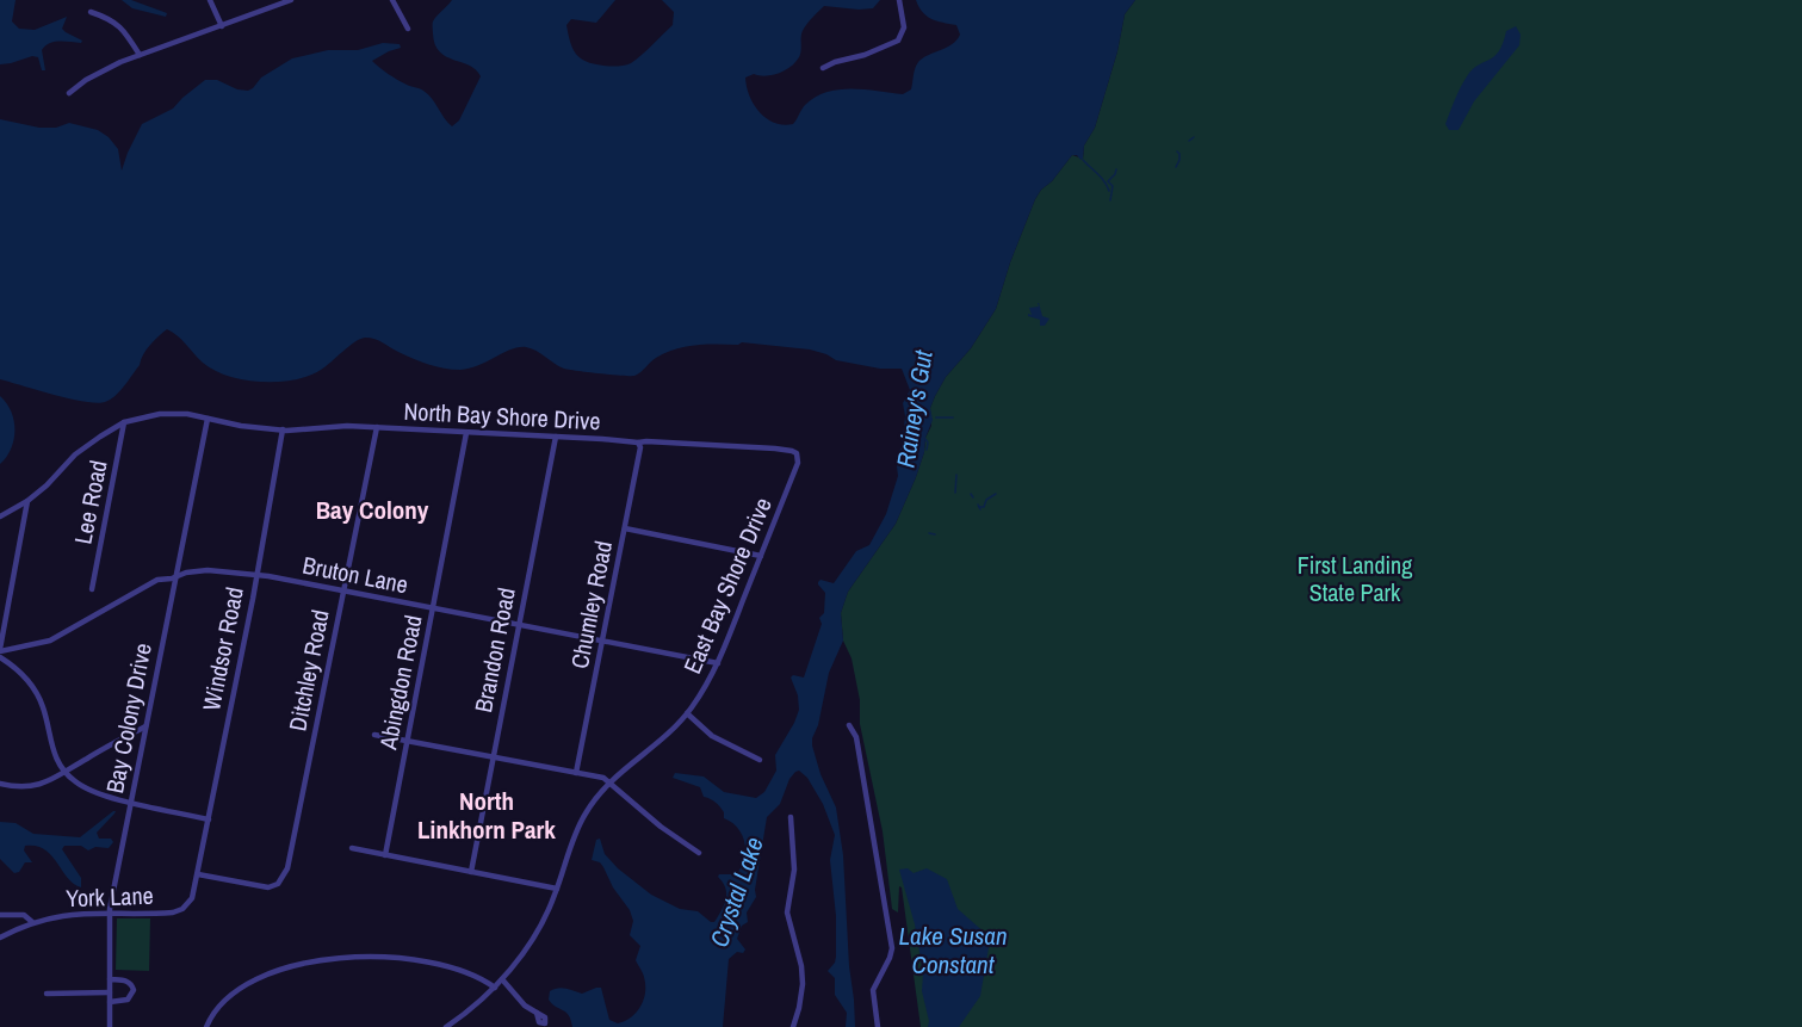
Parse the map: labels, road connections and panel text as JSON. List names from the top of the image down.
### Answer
{
  "streets": {
    "street": [
      "North Bay Shore Drive",
      "Lee Road",
      "Bruton Lane",
      "East Bay Shore Drive",
      "Chumley Road",
      "Windsor Road",
      "Brandon Road",
      "Ditchley Road",
      "Abingdon Road",
      "Bay Colony Drive",
      "York Lane"
    ]
  },
  "crossings": [
    ["North Bay Shore Drive", "Lee Road"],
    ["North Bay Shore Drive", "East Bay Shore Drive"],
    ["North Bay Shore Drive", "Chumley Road"],
    ["North Bay Shore Drive", "Windsor Road"],
    ["North Bay Shore Drive", "Brandon Road"],
    ["North Bay Shore Drive", "Ditchley Road"],
    ["North Bay Shore Drive", "Abingdon Road"],
    ["North Bay Shore Drive", "Bay Colony Drive"],
    ["Bruton Lane", "East Bay Shore Drive"],
    ["Bruton Lane", "Chumley Road"],
    ["Bruton Lane", "Windsor Road"],
    ["Bruton Lane", "Brandon Road"],
    ["Bruton Lane", "Ditchley Road"],
    ["Bruton Lane", "Abingdon Road"],
    ["Bruton Lane", "Bay Colony Drive"],
    ["Windsor Road", "Ditchley Road"],
    ["Windsor Road", "York Lane"],
    ["Ditchley Road", "York Lane"],
    ["Bay Colony Drive", "York Lane"]
  ],
  "districts": ["Bay Colony", "North Linkhorn Park"],
  "water": ["Rainey's Gut", "Crystal Lake", "Lake Susan Constant"],
  "parks": ["First Landing State Park"]
}
